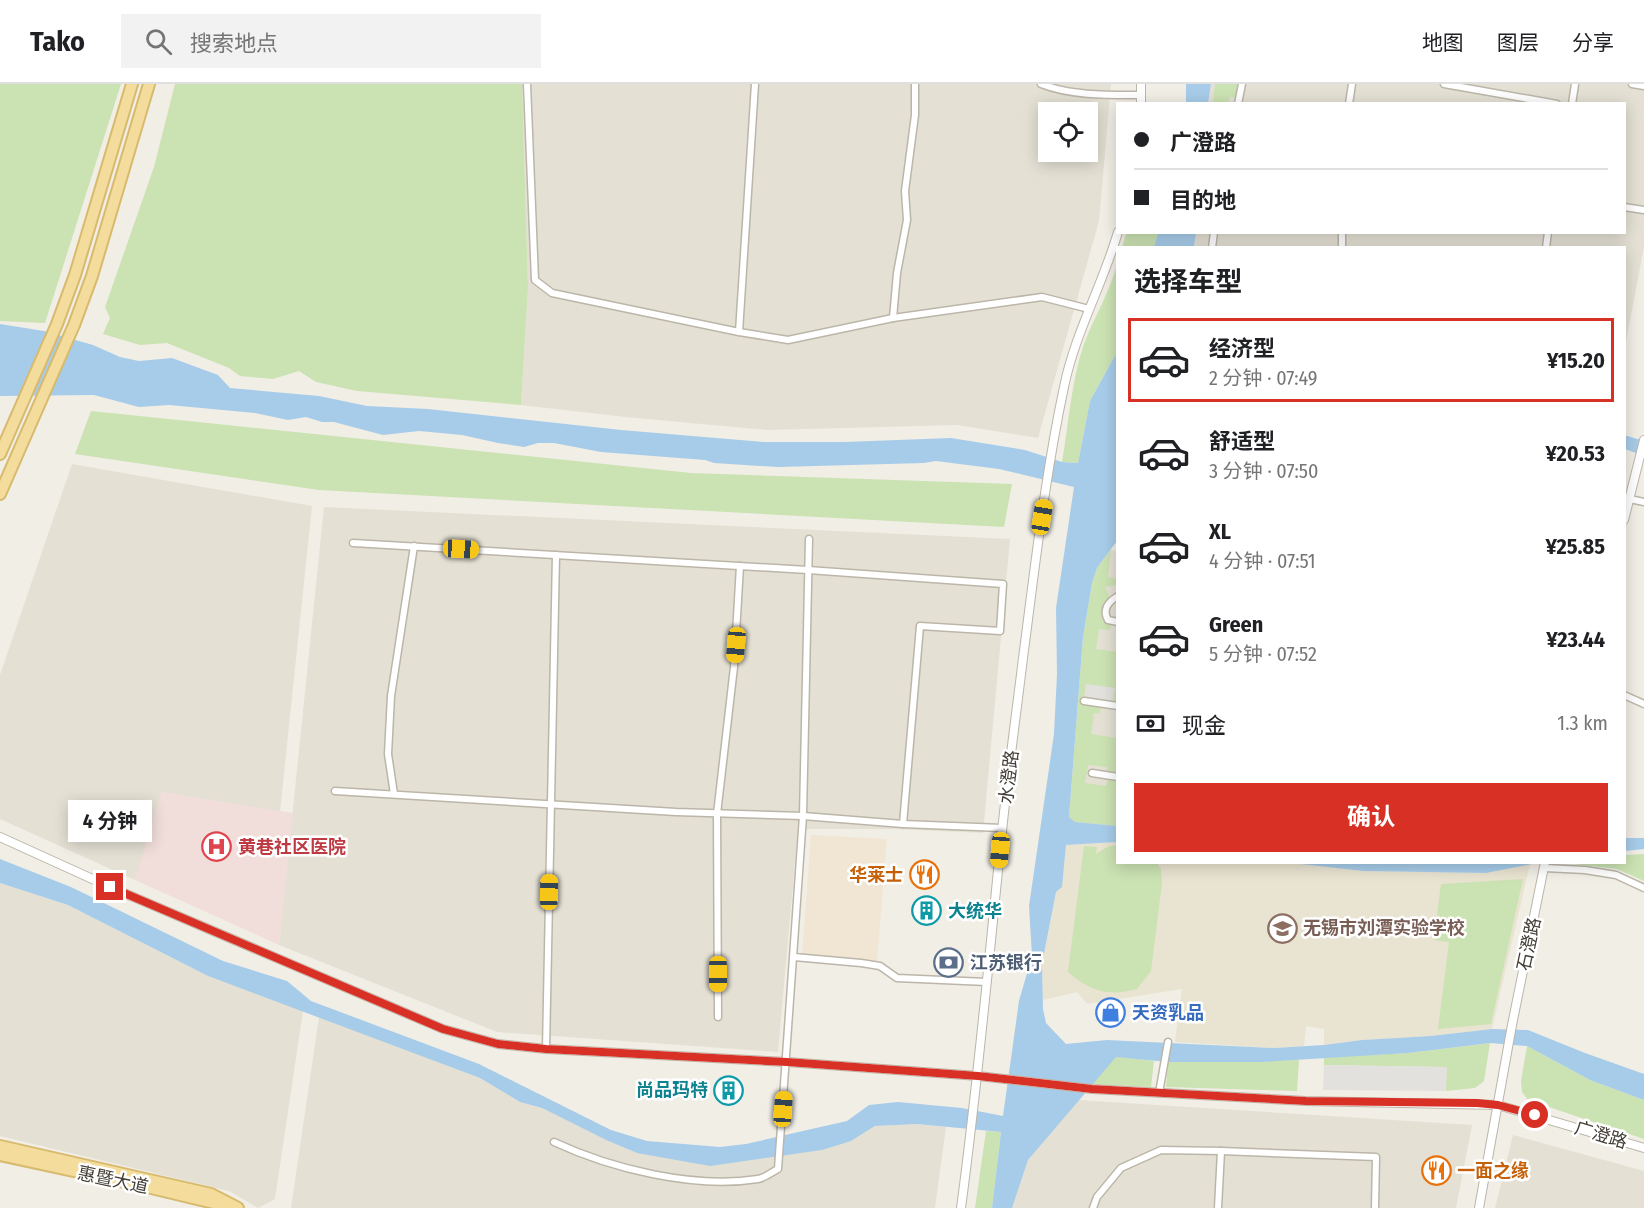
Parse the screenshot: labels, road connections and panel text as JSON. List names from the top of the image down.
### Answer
{
  "streets": {
    "main road": ["惠暨大道"],
    "street": ["水澄路", "石澄路", "广澄路"]
  },
  "crossings": [
    ["水澄路", "广澄路"],
    ["石澄路", "广澄路"]
  ],
  "places": {
    "hospital": ["黄巷社区医院"],
    "restaurant": ["华莱士", "一面之缘"],
    "building": ["大统华", "尚品玛特"],
    "school or university": ["无锡市刘潭实验学校"],
    "bank": ["江苏银行"],
    "shop": ["天资乳品"]
  },
  "page": {
    "header": "Tako",
    "search": "搜索地点",
    "nav": ["地图", "图层", "分享"],
    "banner": ["广澄路", "目的地"],
    "heading": "选择车型",
    "list": [
      {
        "name": "经济型",
        "note": "2 分钟 · 07:49",
        "value": "¥15.20"
      },
      {
        "name": "舒适型",
        "note": "3 分钟 · 07:50",
        "value": "¥20.53"
      },
      {
        "name": "XL",
        "note": "4 分钟 · 07:51",
        "value": "¥25.85"
      },
      {
        "name": "Green",
        "note": "5 分钟 · 07:52",
        "value": "¥23.44"
      }
    ],
    "pay": ["现金", "1.3 km"],
    "buttons": "确认",
    "bubble": "4 分钟"
  }
}
